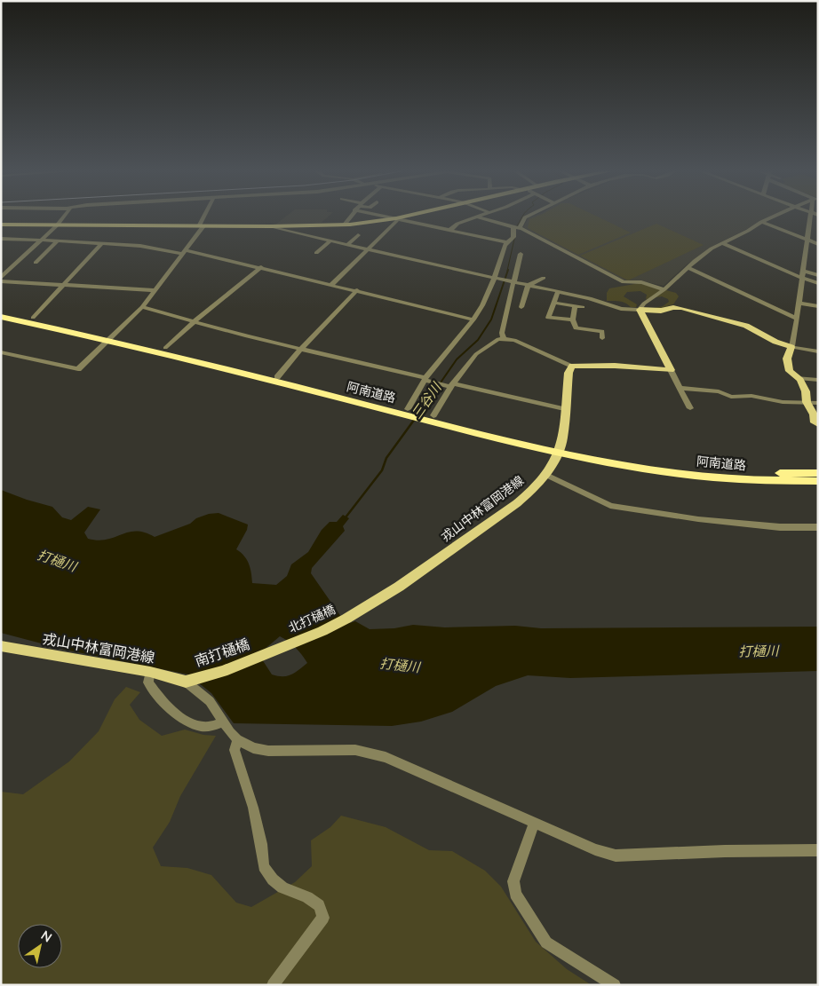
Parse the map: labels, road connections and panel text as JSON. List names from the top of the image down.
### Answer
{
  "streets": {
    "highway": ["阿南道路"],
    "main road": ["戎山中林富岡港線", "北打樋橋", "南打樋橋"]
  },
  "crossings": [
    ["阿南道路", "戎山中林富岡港線"],
    ["戎山中林富岡港線", "北打樋橋"],
    ["戎山中林富岡港線", "南打樋橋"],
    ["北打樋橋", "南打樋橋"]
  ],
  "water": ["三谷川", "打樋川"],
  "north": "top right"
}
